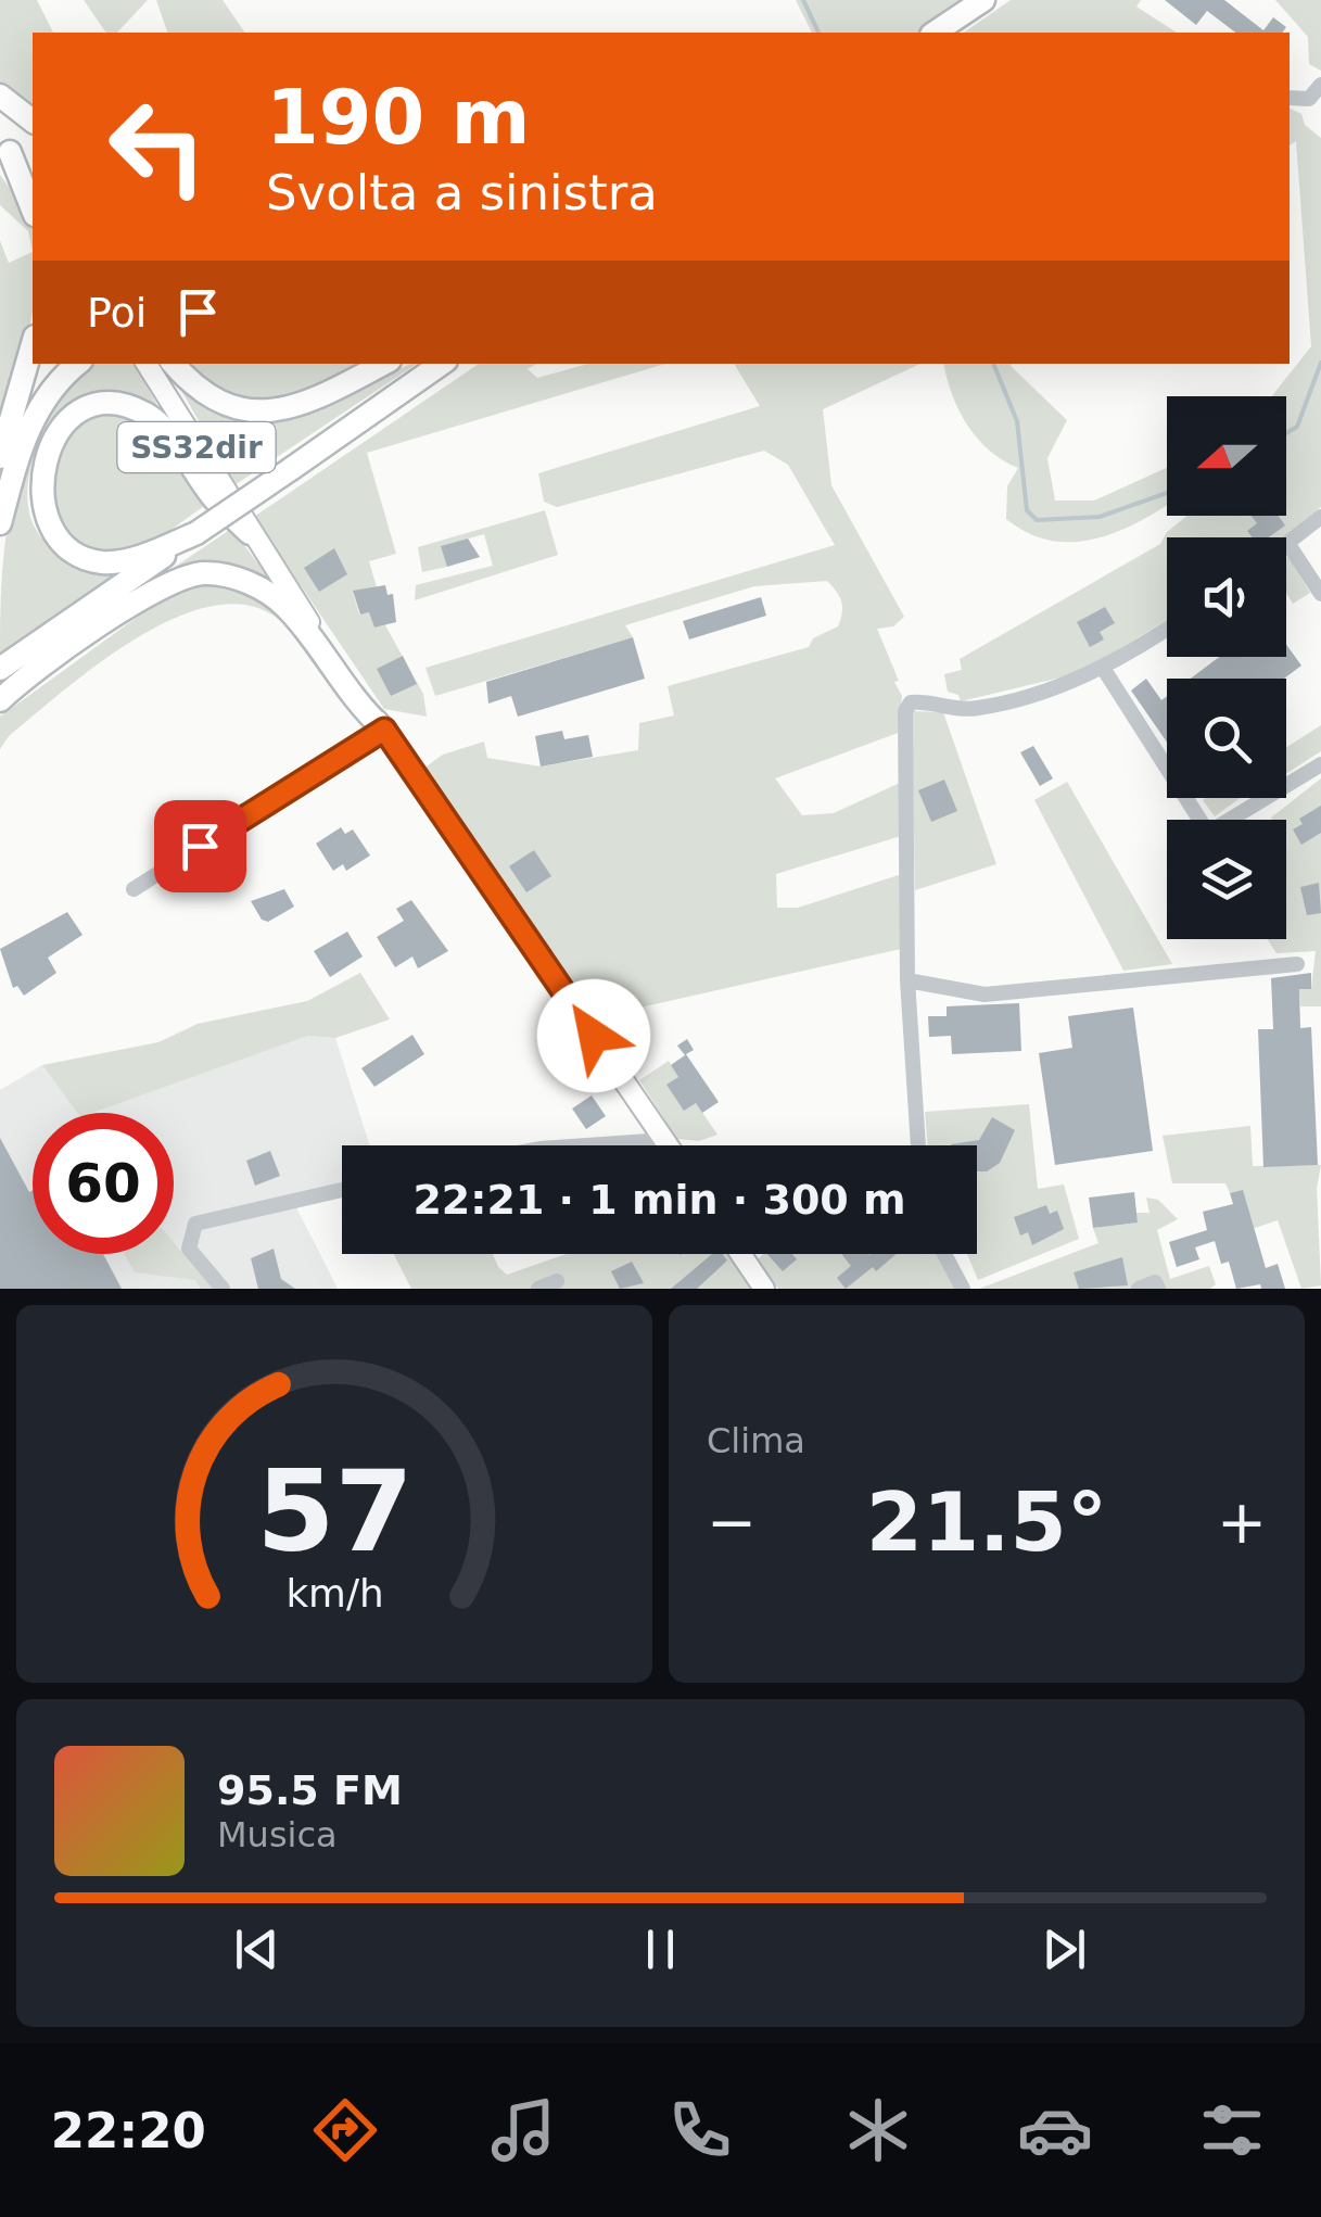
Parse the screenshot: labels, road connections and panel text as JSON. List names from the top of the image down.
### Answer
{
  "streets": {
    "main road": ["SS32dir"]
  },
  "north": "left",
  "page": {
    "turn": ["190 m", "Svolta a sinistra"],
    "then": "Poi",
    "limit": "60",
    "trip": "22:21 · 1 min · 300 m",
    "tile": "Clima",
    "heat": ["−", "21.5°", "+"],
    "song": ["95.5 FM", "Musica"],
    "tabs": "22:20",
    "gauge": ["57", "km/h"]
  }
}
